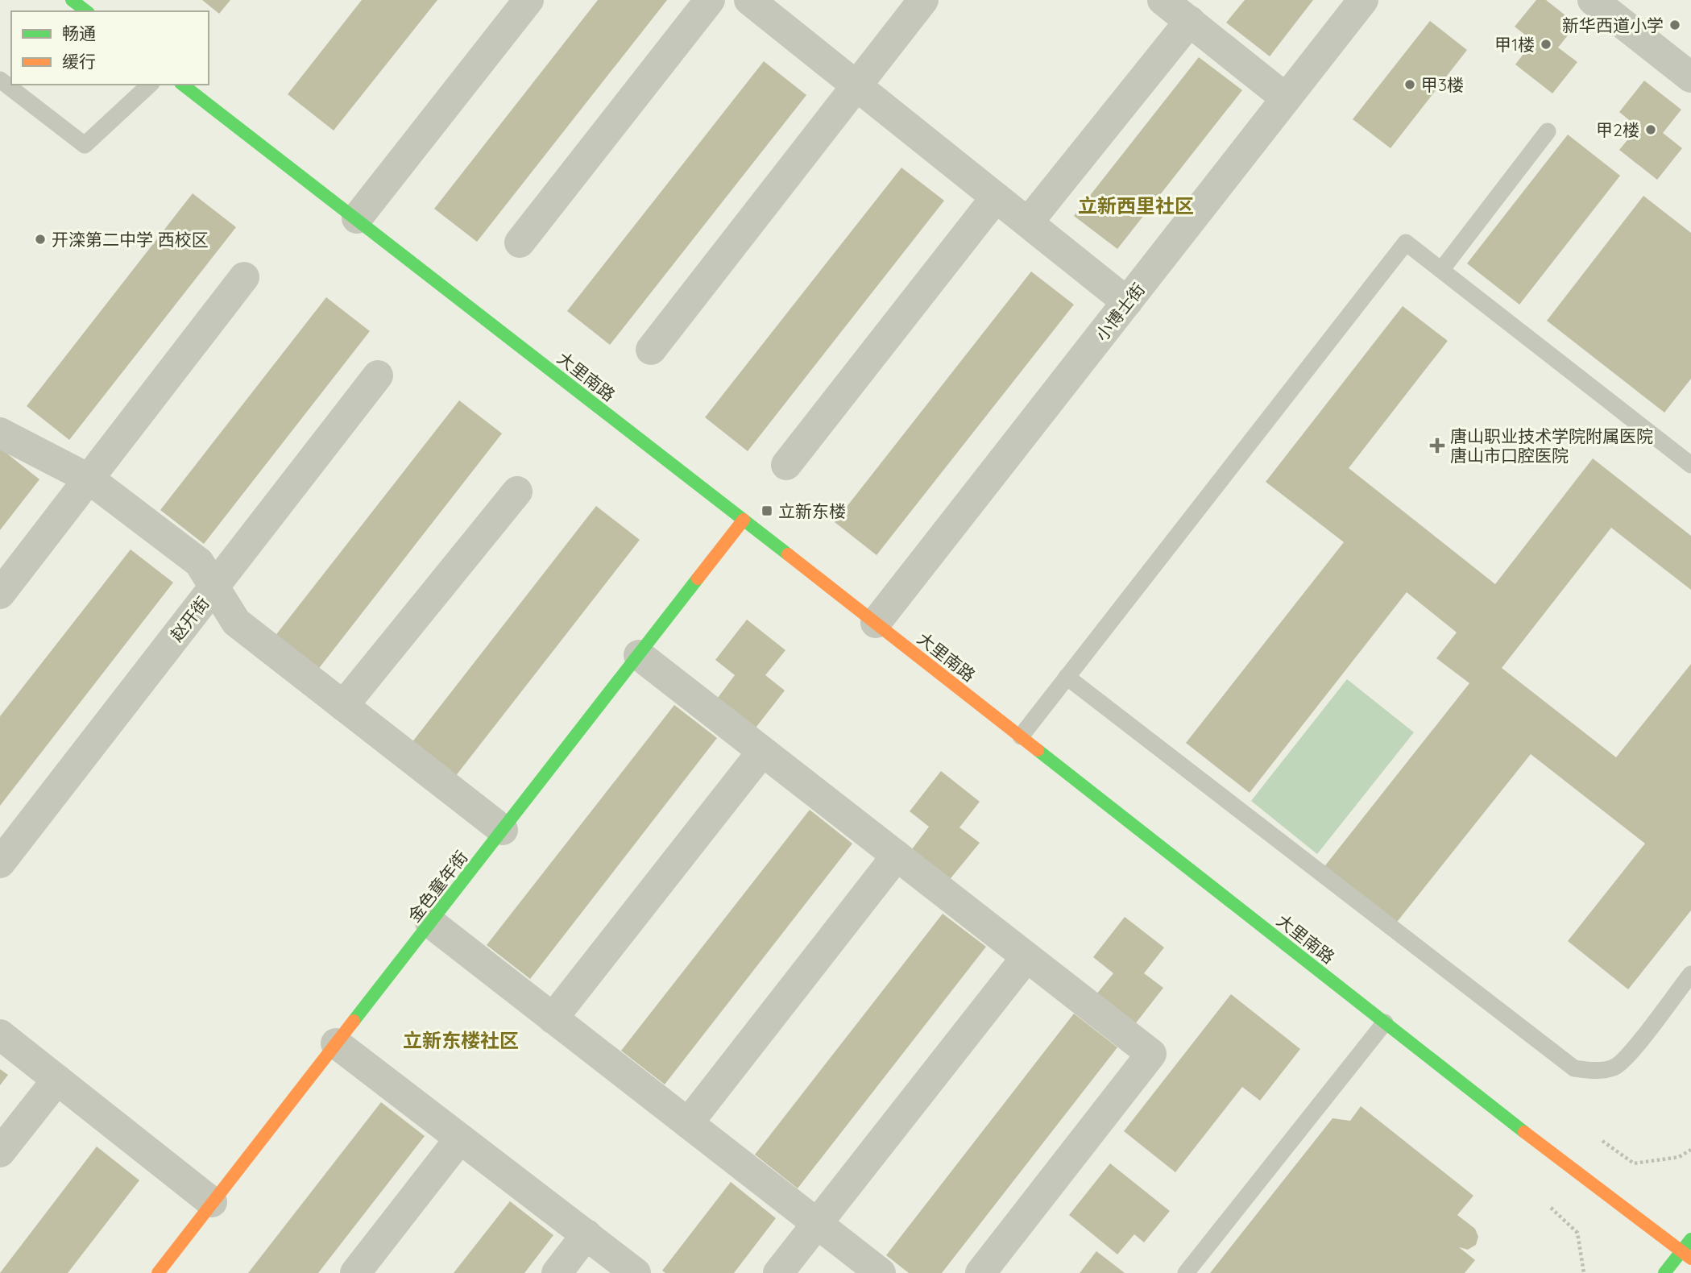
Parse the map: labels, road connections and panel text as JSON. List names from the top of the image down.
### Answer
{
  "streets": {
    "street": [
      "小博士街",
      "大里南路",
      "赵开街",
      "金色童年街"
    ]
  },
  "crossings": [
    ["小博士街", "大里南路"],
    ["大里南路", "金色童年街"]
  ],
  "districts": ["立新西里社区", "立新东楼社区"],
  "places": {
    "other": [
      "新华西道小学",
      "甲1楼",
      "甲3楼",
      "甲2楼",
      "开滦第二中学 西校区"
    ],
    "health": ["唐山职业技术学院附属医院 唐山市口腔医院"],
    "transit": ["立新东楼"]
  },
  "legend": ["畅通", "缓行"]
}
